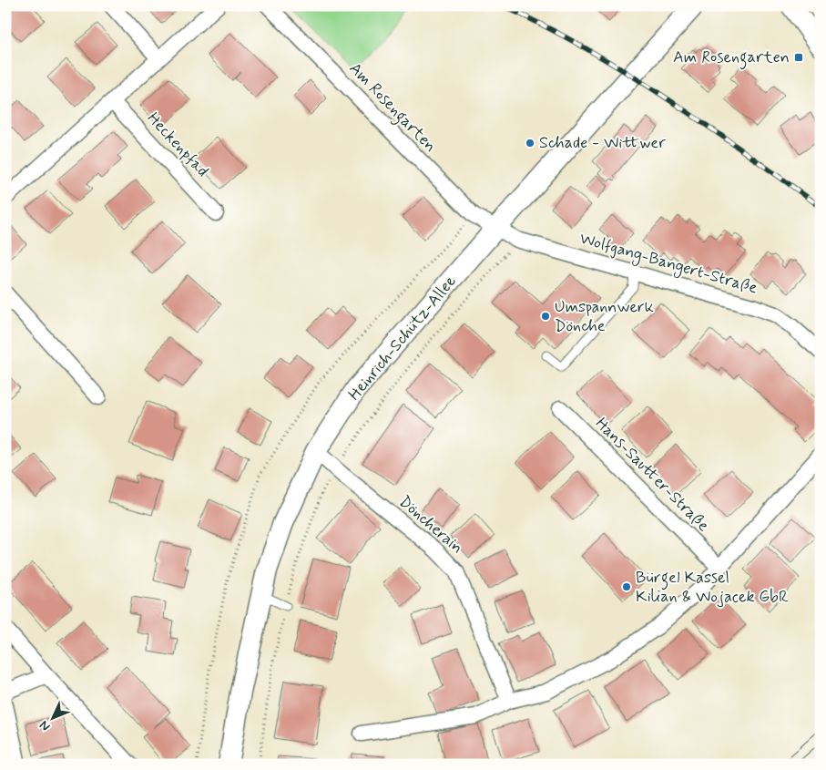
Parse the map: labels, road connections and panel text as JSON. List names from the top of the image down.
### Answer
{
  "streets": {
    "main road": ["Heinrich-Schütz-Allee"],
    "street": [
      "Am Rosengarten",
      "Heckenpfad",
      "Wolfgang-Bangert-Straße",
      "Hans-Sautter-Straße",
      "Döncherain"
    ]
  },
  "crossings": [
    ["Am Rosengarten", "Wolfgang-Bangert-Straße"],
    ["Am Rosengarten", "Heinrich-Schütz-Allee"],
    ["Wolfgang-Bangert-Straße", "Heinrich-Schütz-Allee"],
    ["Heinrich-Schütz-Allee", "Döncherain"]
  ],
  "places": {
    "transit": ["Am Rosengarten"],
    "other": ["Schade - Wittwer", "Umspannwerk Dönche", "Bürgel Kassel Kilian & Wojacek GbR"]
  },
  "north": "bottom left"
}
